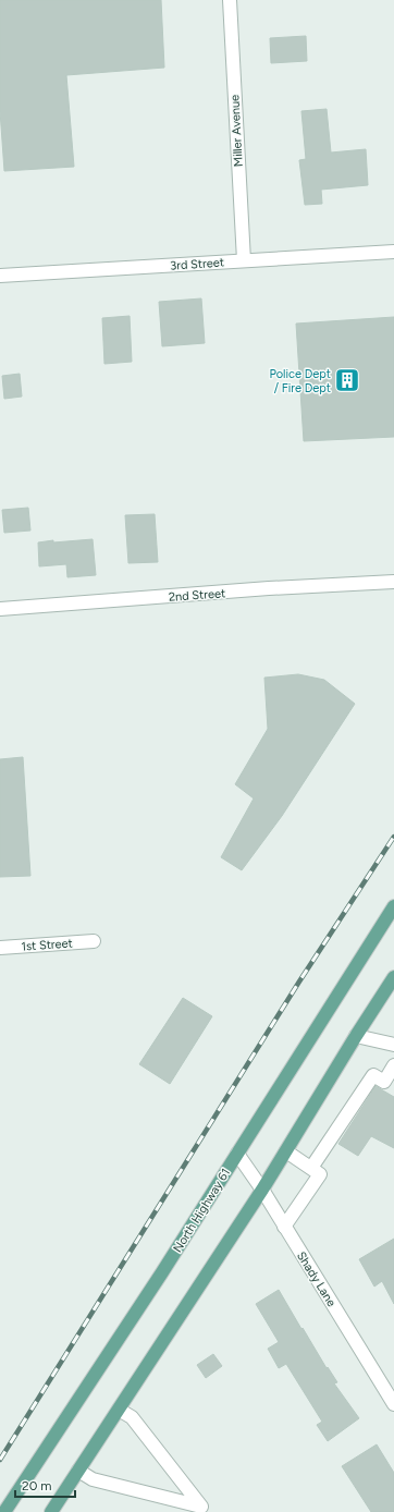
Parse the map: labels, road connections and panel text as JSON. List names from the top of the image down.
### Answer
{
  "streets": {
    "main road": ["North Highway 61"],
    "street": [
      "Miller Avenue",
      "3rd Street",
      "2nd Street",
      "1st Street",
      "Shady Lane"
    ]
  },
  "crossings": [
    ["Miller Avenue", "3rd Street"],
    ["North Highway 61", "Shady Lane"]
  ],
  "places": {
    "building": ["Police Dept / Fire Dept"]
  },
  "scale_bar": "20 m"
}
